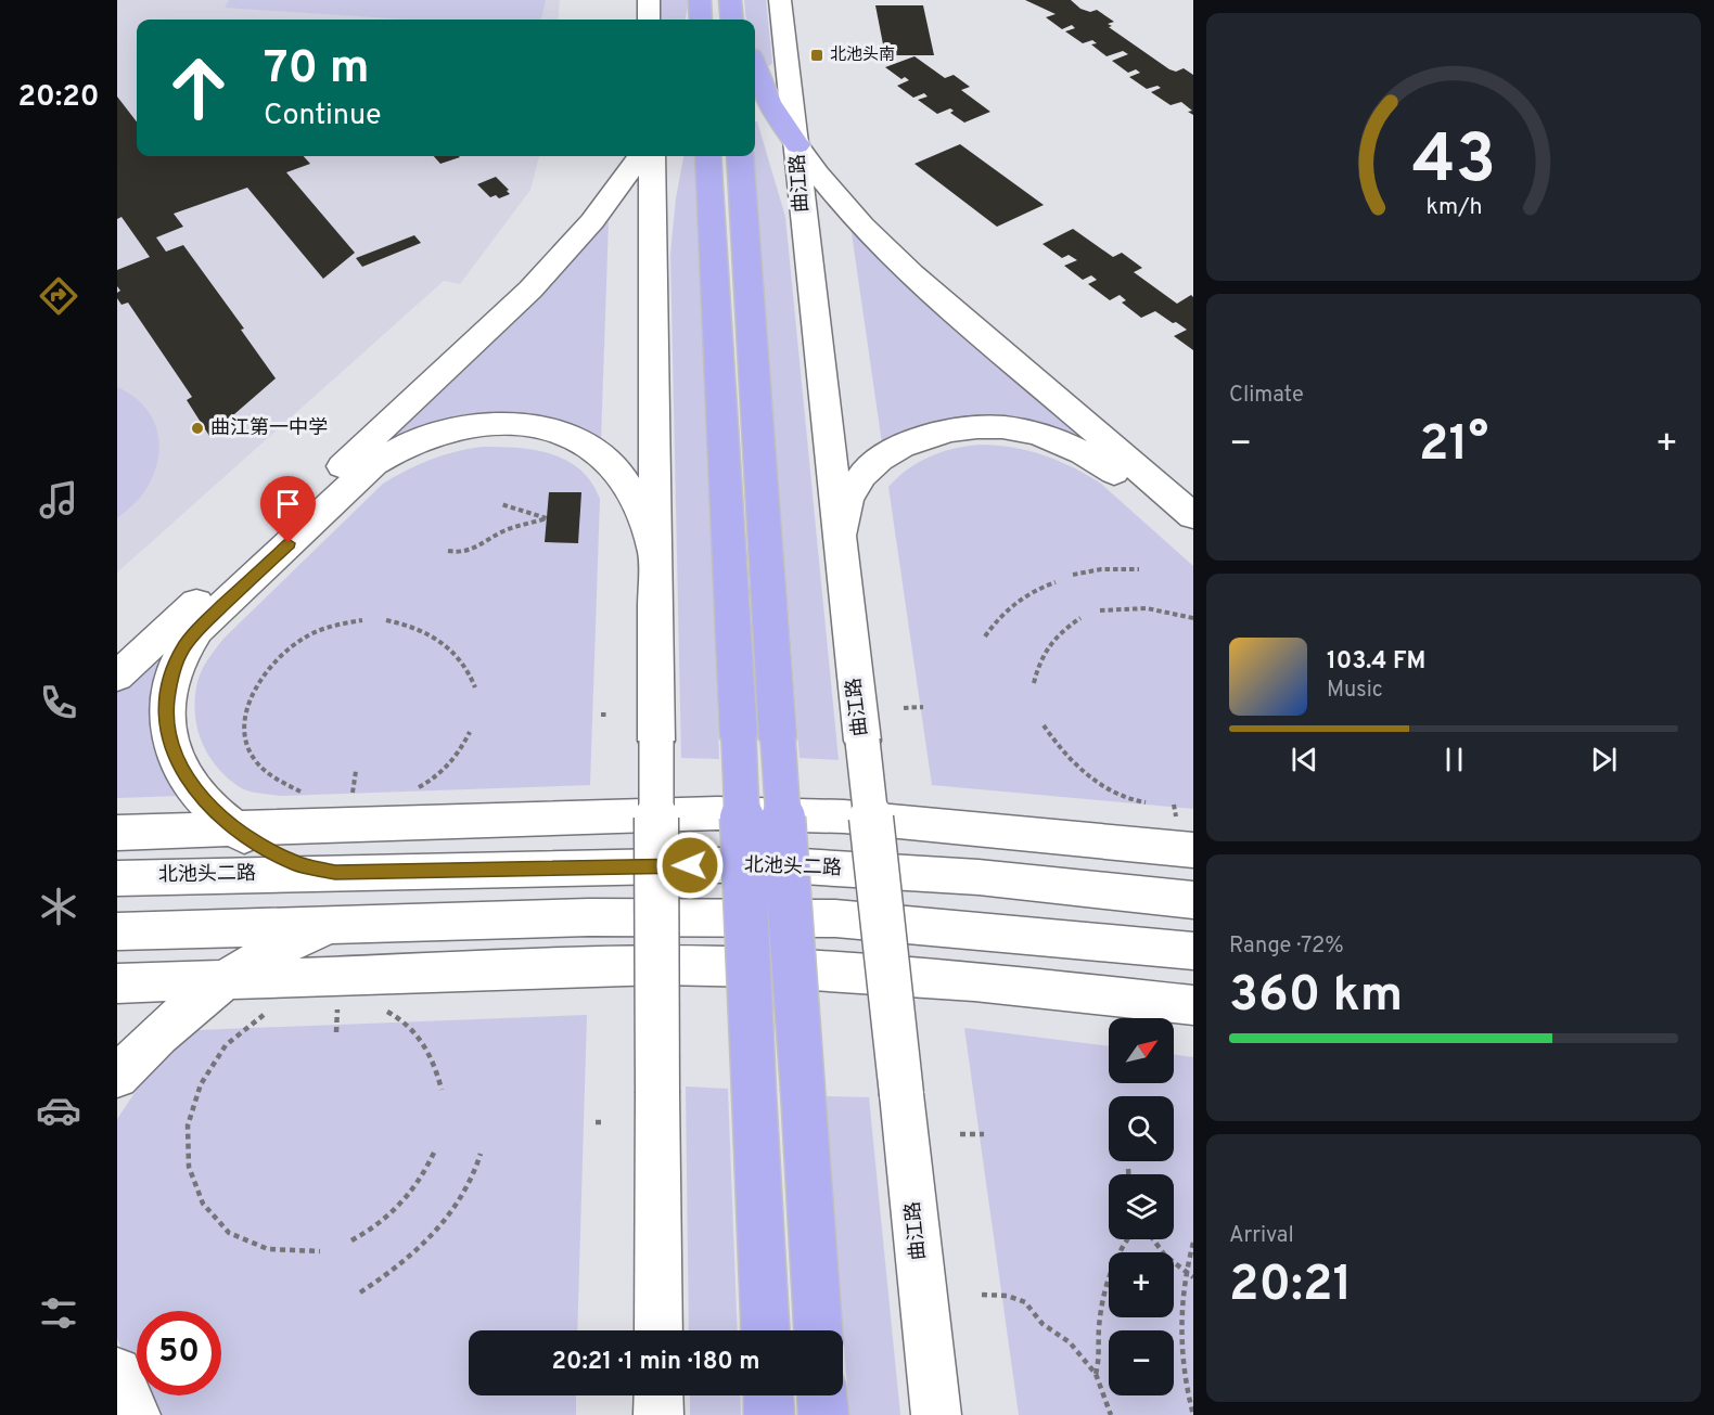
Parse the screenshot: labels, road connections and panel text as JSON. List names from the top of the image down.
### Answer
{
  "streets": {
    "main road": ["曲江路", "北池头二路"]
  },
  "places": {
    "transit": ["北池头南"],
    "other": ["曲江第一中学"]
  },
  "north": "top right",
  "page": {
    "tabs": "20:20",
    "turn": ["70 m", "Continue"],
    "tile": [
      "Climate",
      ["Range · 72%", "360 km"],
      ["Arrival", "20:21"]
    ],
    "heat": ["−", "21°", "+"],
    "song": ["103.4 FM", "Music"],
    "map_buttons": ["+", "−"],
    "limit": "50",
    "trip": "20:21 · 1 min · 180 m",
    "gauge": ["43", "km/h"]
  }
}
